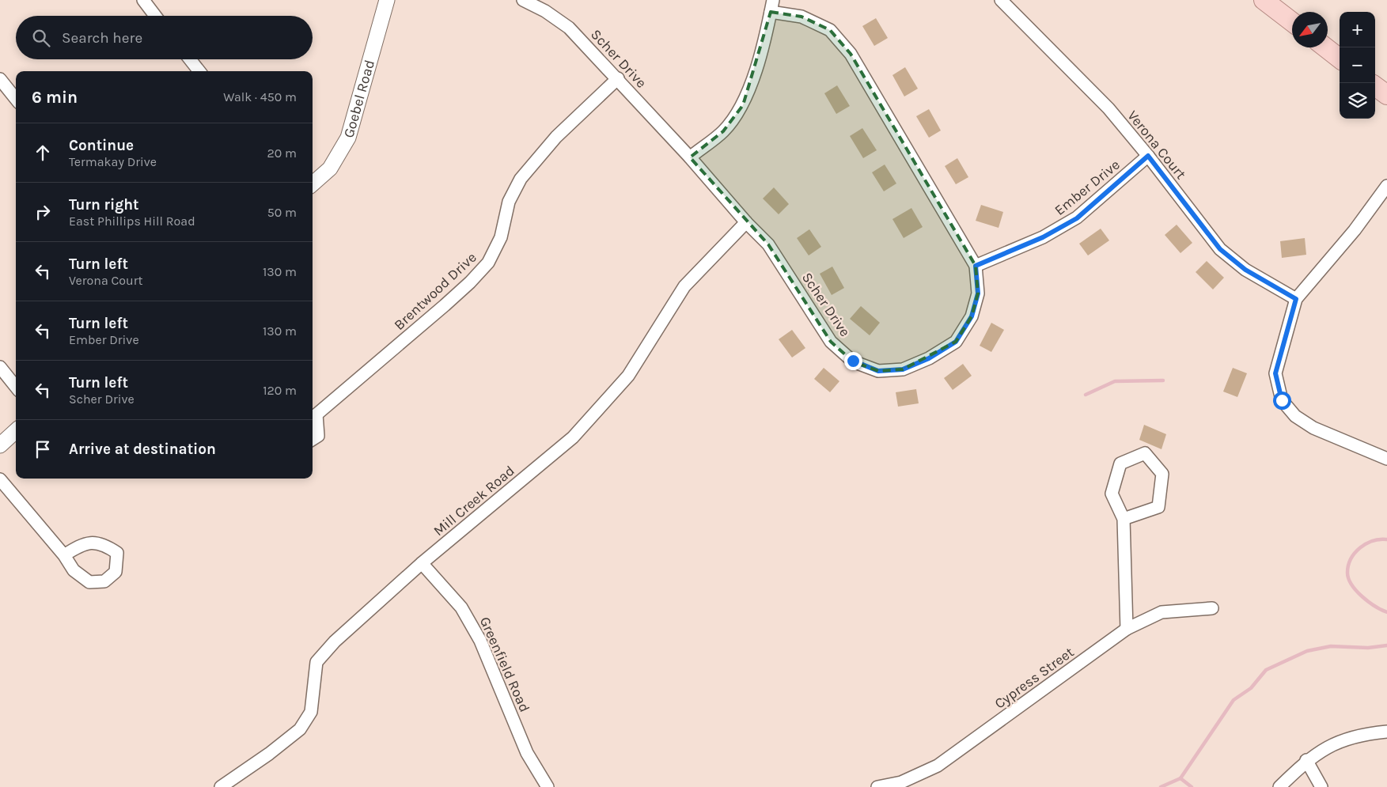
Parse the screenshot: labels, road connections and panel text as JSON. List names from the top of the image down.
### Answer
{
  "streets": {
    "street": [
      "Scher Drive",
      "Goebel Road",
      "Verona Court",
      "Ember Drive",
      "Brentwood Drive",
      "Mill Creek Road",
      "Greenfield Road",
      "Cypress Street"
    ]
  },
  "crossings": [
    ["Scher Drive", "Ember Drive"],
    ["Scher Drive", "Brentwood Drive"],
    ["Scher Drive", "Mill Creek Road"],
    ["Verona Court", "Ember Drive"],
    ["Mill Creek Road", "Greenfield Road"]
  ],
  "north": "bottom left",
  "page": {
    "map_buttons": ["+", "−"],
    "search": "Search here",
    "heading": ["6 min", "Walk · 450 m"],
    "list": [
      ["Continue", "Termakay Drive", "20 m"],
      ["Turn right", "East Phillips Hill Road", "50 m"],
      ["Turn left", "Verona Court", "130 m"],
      ["Turn left", "Ember Drive", "130 m"],
      ["Turn left", "Scher Drive", "120 m"],
      "Arrive at destination"
    ]
  }
}
